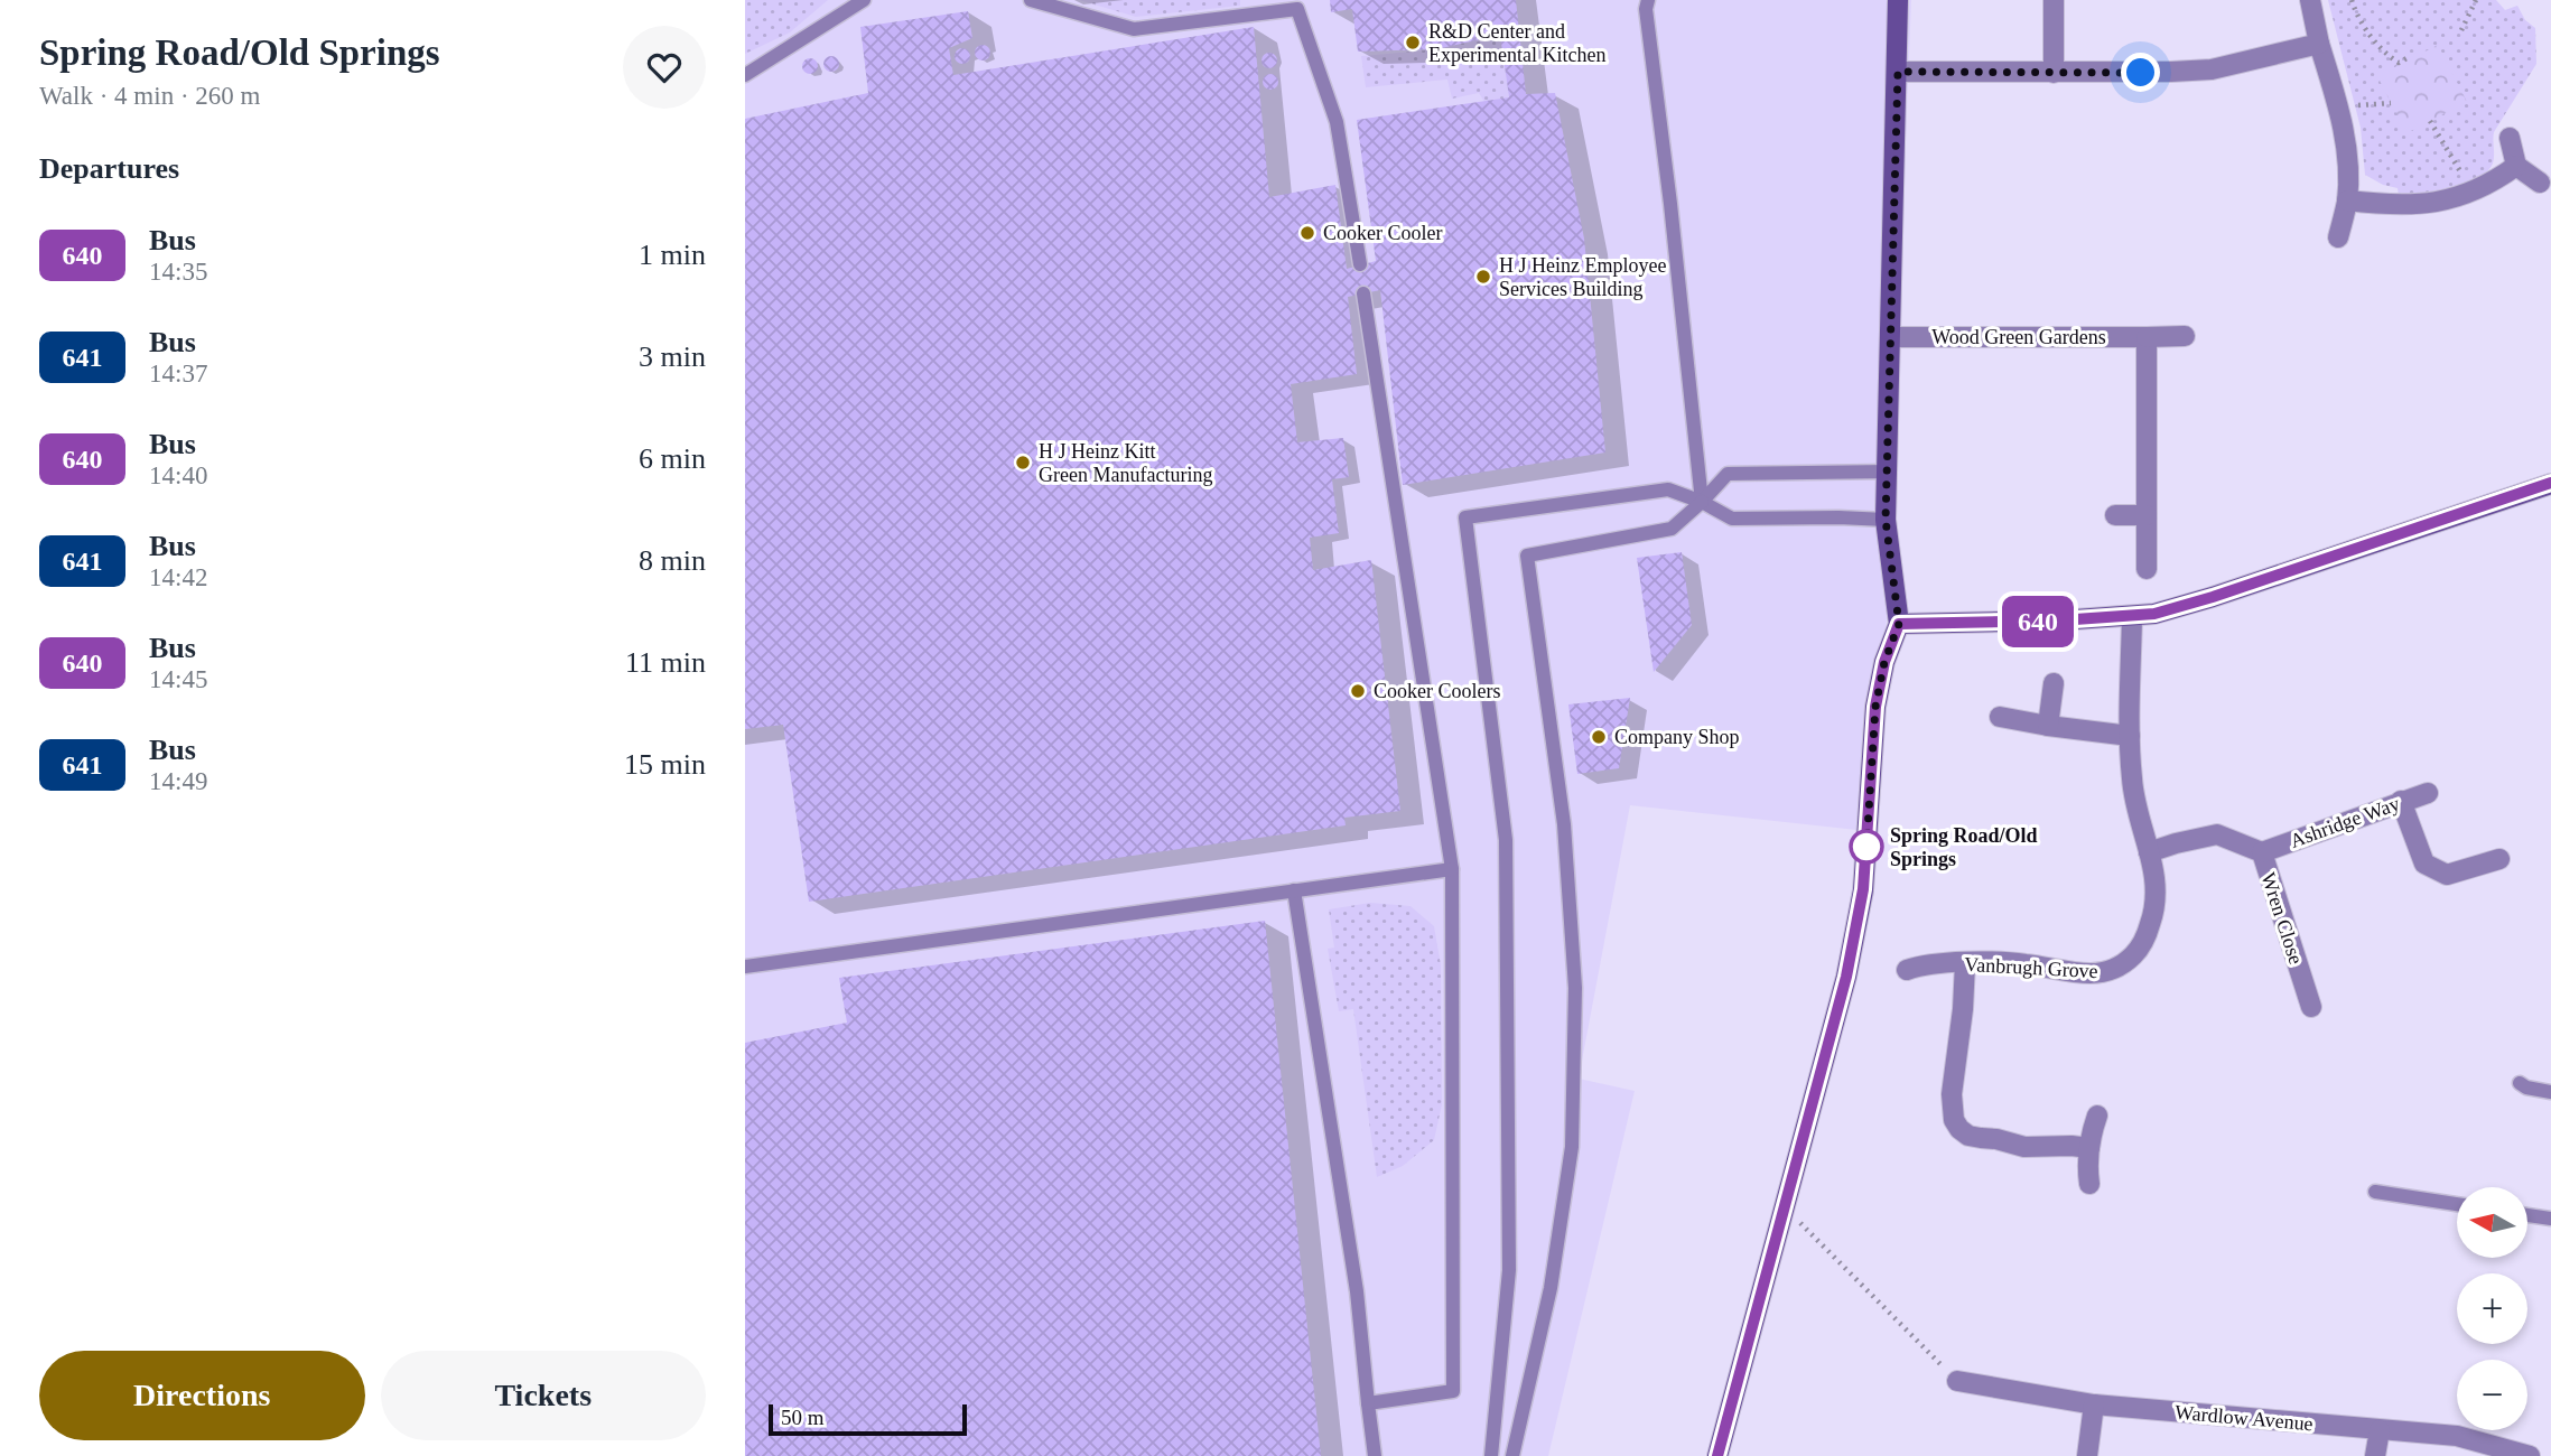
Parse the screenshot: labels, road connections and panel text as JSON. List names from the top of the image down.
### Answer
{
  "streets": {
    "street": [
      "Wood Green Gardens",
      "Ashridge Way",
      "Wren Close",
      "Vanbrugh Grove",
      "Wardlow Avenue"
    ]
  },
  "crossings": [
    ["Ashridge Way", "Wren Close"],
    ["Wren Close", "Vanbrugh Grove"]
  ],
  "places": [
    "R&D Center and Experimental Kitchen",
    "Cooker Cooler",
    "H J Heinz Employee Services Building",
    "H J Heinz Kitt Green Manufacturing",
    "Cooker Coolers",
    "Company Shop",
    "Spring Road/Old Springs"
  ],
  "lines": ["bus line 640"],
  "scale_bar": "50 m",
  "north": "left",
  "page": {
    "heading": [
      ["Spring Road/Old Springs", "Walk · 4 min · 260 m"],
      "Departures"
    ],
    "on_map": "640",
    "list": [
      {
        "mark": "640",
        "name": "Bus",
        "note": "14:35",
        "value": "1 min"
      },
      {
        "mark": "641",
        "name": "Bus",
        "note": "14:37",
        "value": "3 min"
      },
      {
        "mark": "640",
        "name": "Bus",
        "note": "14:40",
        "value": "6 min"
      },
      {
        "mark": "641",
        "name": "Bus",
        "note": "14:42",
        "value": "8 min"
      },
      {
        "mark": "640",
        "name": "Bus",
        "note": "14:45",
        "value": "11 min"
      },
      {
        "mark": "641",
        "name": "Bus",
        "note": "14:49",
        "value": "15 min"
      }
    ],
    "map_buttons": ["+", "−"],
    "buttons": ["Directions", "Tickets"],
    "scale": "50 m"
  }
}
